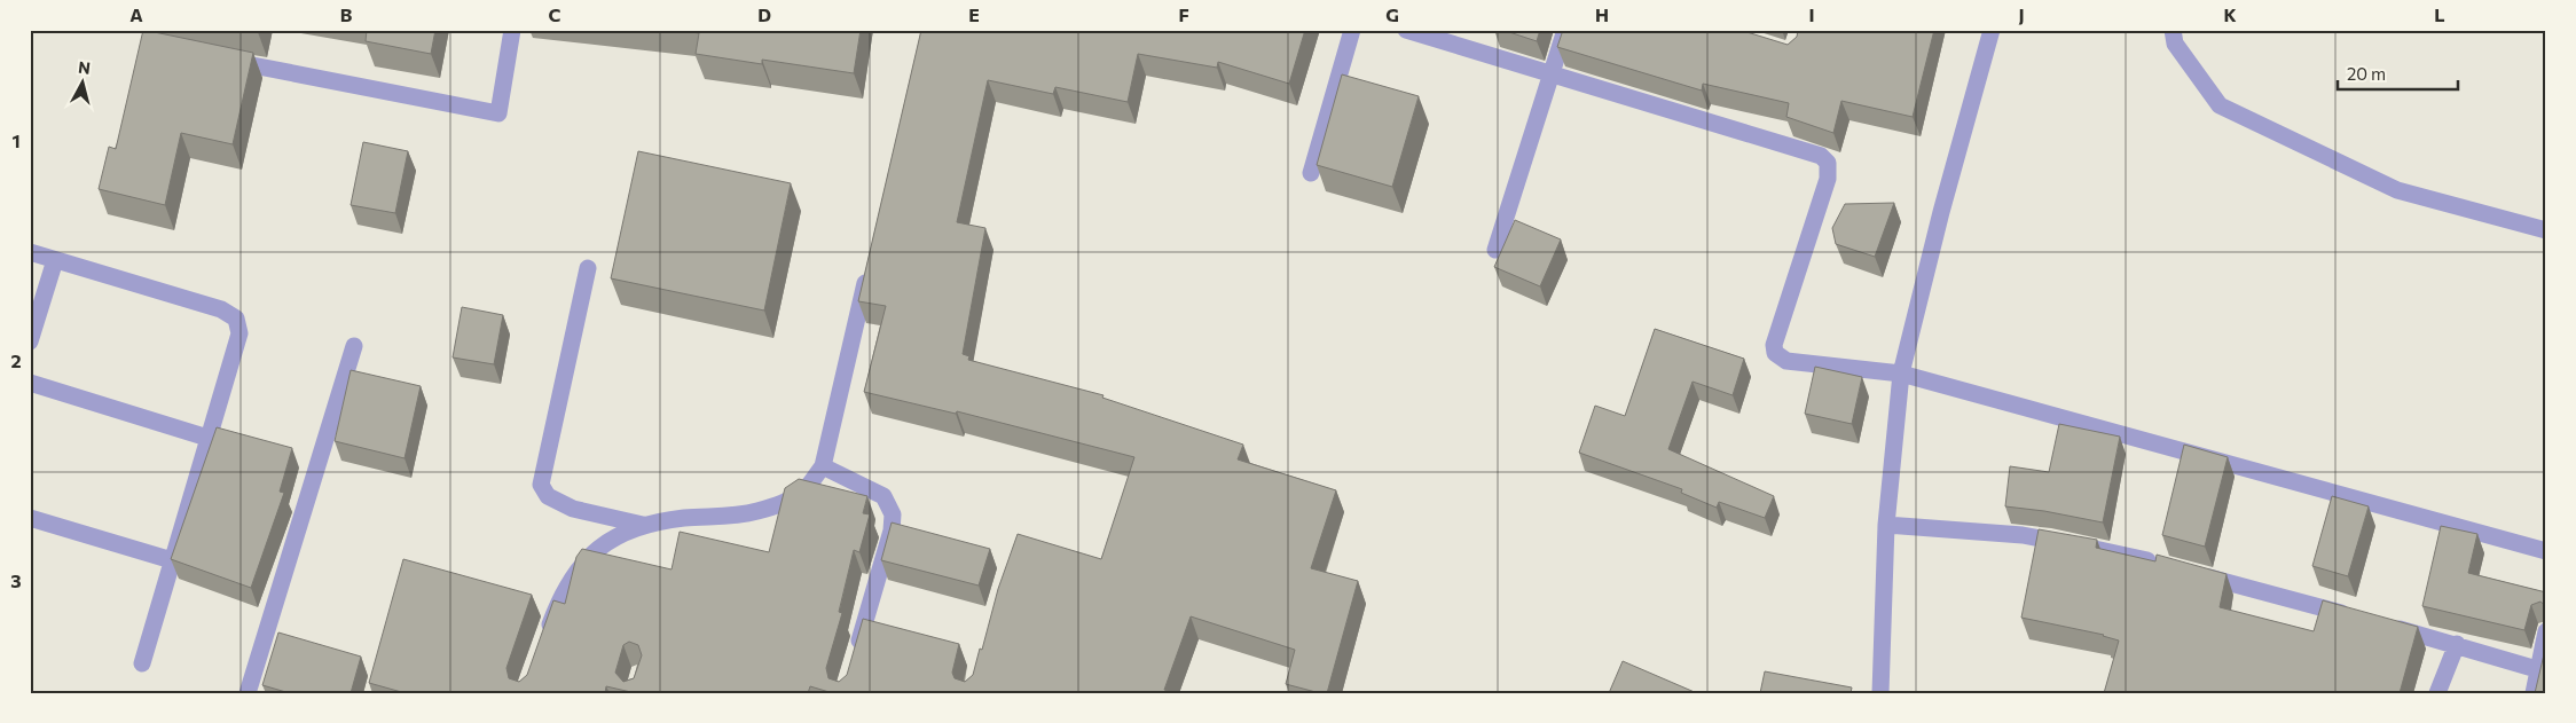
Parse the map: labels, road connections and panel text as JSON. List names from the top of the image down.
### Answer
{
  "scale_bar": "20 m",
  "north": "top",
  "grid": {
    "columns": [
      "A",
      "B",
      "C",
      "D",
      "E",
      "F",
      "G",
      "H",
      "I",
      "J",
      "K",
      "L"
    ],
    "rows": ["1", "2", "3"]
  }
}
